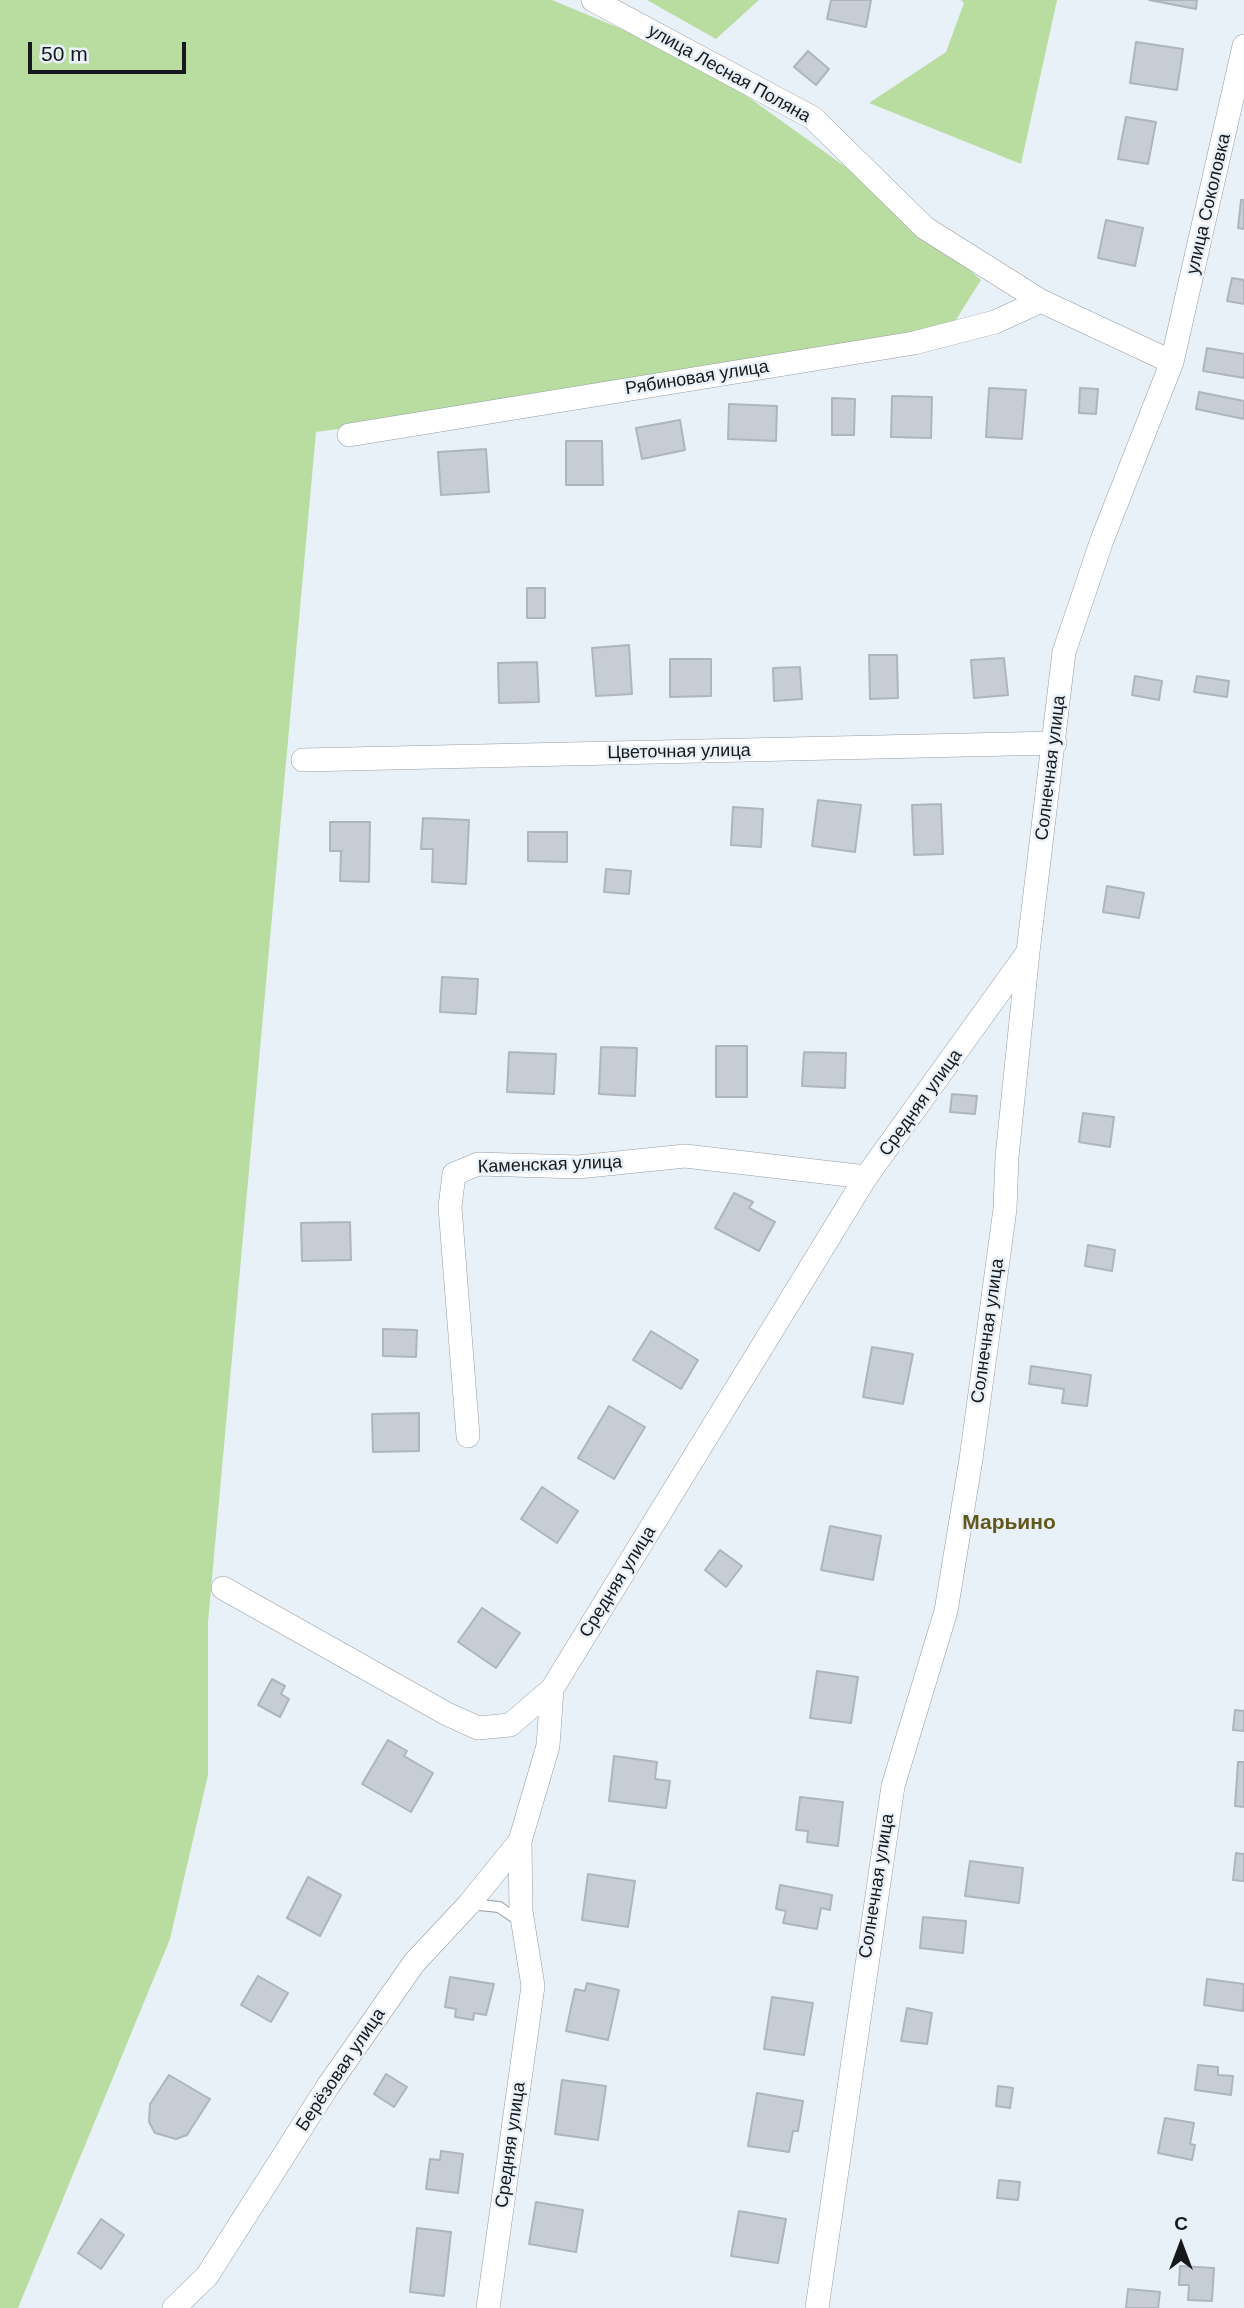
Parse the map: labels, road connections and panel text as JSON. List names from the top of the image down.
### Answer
{
  "streets": {
    "street": [
      "улица Лесная Поляна",
      "улица Соколовка",
      "Рябиновая улица",
      "Цветочная улица",
      "Солнечная улица",
      "Средняя улица",
      "Каменская улица",
      "Берёзовая улица"
    ]
  },
  "crossings": [
    ["улица Лесная Поляна", "улица Соколовка"],
    ["улица Лесная Поляна", "Рябиновая улица"],
    ["улица Лесная Поляна", "Солнечная улица"],
    ["улица Соколовка", "Солнечная улица"],
    ["Цветочная улица", "Солнечная улица"],
    ["Солнечная улица", "Средняя улица"],
    ["Средняя улица", "Каменская улица"],
    ["Средняя улица", "Берёзовая улица"]
  ],
  "districts": ["Марьино"],
  "scale_bar": "50 m",
  "north": "top"
}
